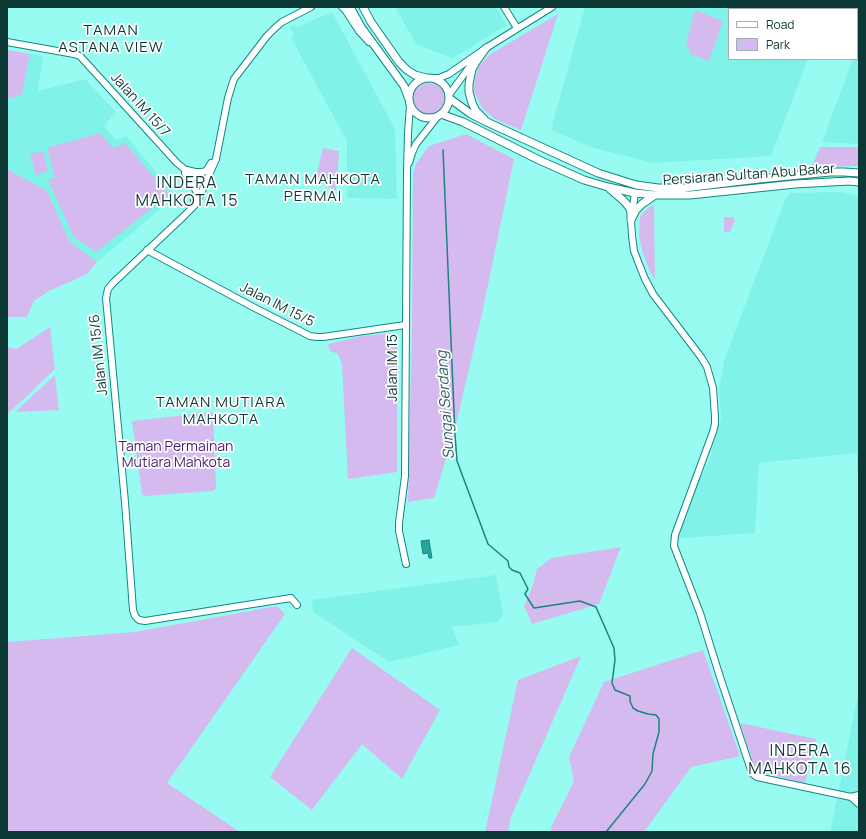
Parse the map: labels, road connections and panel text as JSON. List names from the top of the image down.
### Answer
{
  "streets": {
    "main road": ["Persiaran Sultan Abu Bakar"],
    "street": [
      "Jalan IM 15/7",
      "Jalan IM 15/5",
      "Jalan IM 15/6",
      "Jalan IM 15"
    ]
  },
  "crossings": [
    ["Jalan IM 15/7", "Jalan IM 15/6"],
    ["Persiaran Sultan Abu Bakar", "Jalan IM 15"],
    ["Jalan IM 15/5", "Jalan IM 15/6"],
    ["Jalan IM 15/5", "Jalan IM 15"]
  ],
  "districts": [
    "TAMAN ASTANA VIEW",
    "TAMAN MAHKOTA PERMAI",
    "INDERA MAHKOTA 15",
    "TAMAN MUTIARA MAHKOTA",
    "INDERA MAHKOTA 16"
  ],
  "water": ["Sungai Serdang"],
  "parks": ["Taman Permainan Mutiara Mahkota"],
  "legend": ["Road", "Park"]
}
